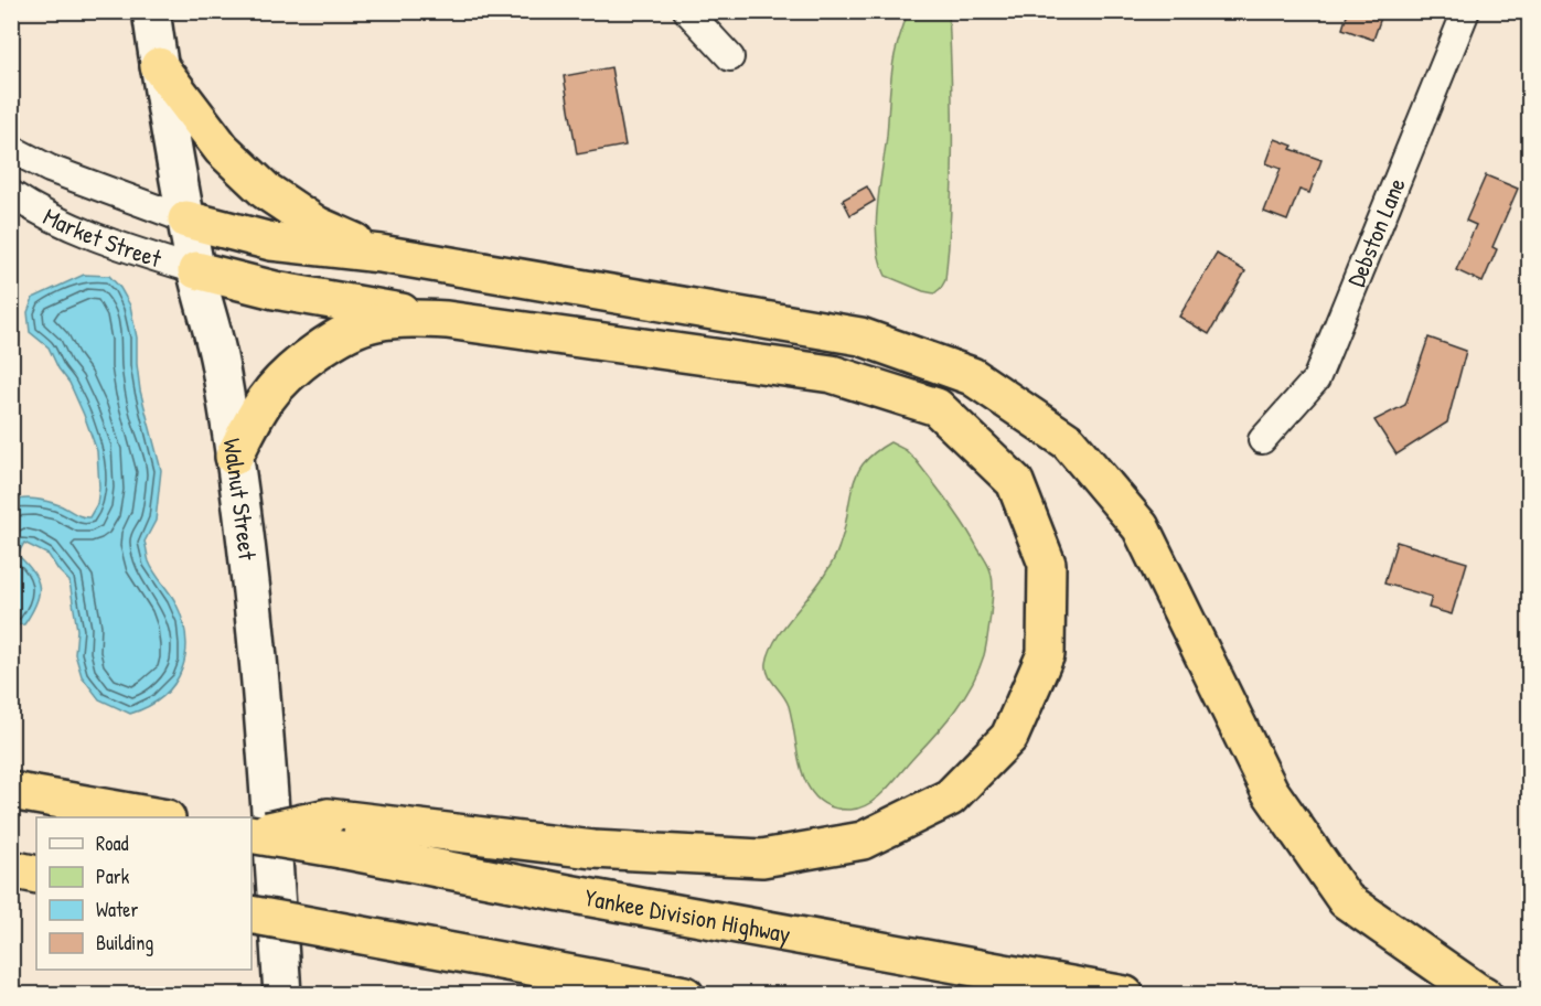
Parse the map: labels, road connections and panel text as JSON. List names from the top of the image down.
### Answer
{
  "streets": {
    "highway": ["Yankee Division Highway"],
    "main road": ["Walnut Street"],
    "street": ["Debston Lane", "Market Street"]
  },
  "crossings": [
    ["Market Street", "Walnut Street"]
  ],
  "legend": [
    "Road",
    "Park",
    "Water",
    "Building"
  ]
}
